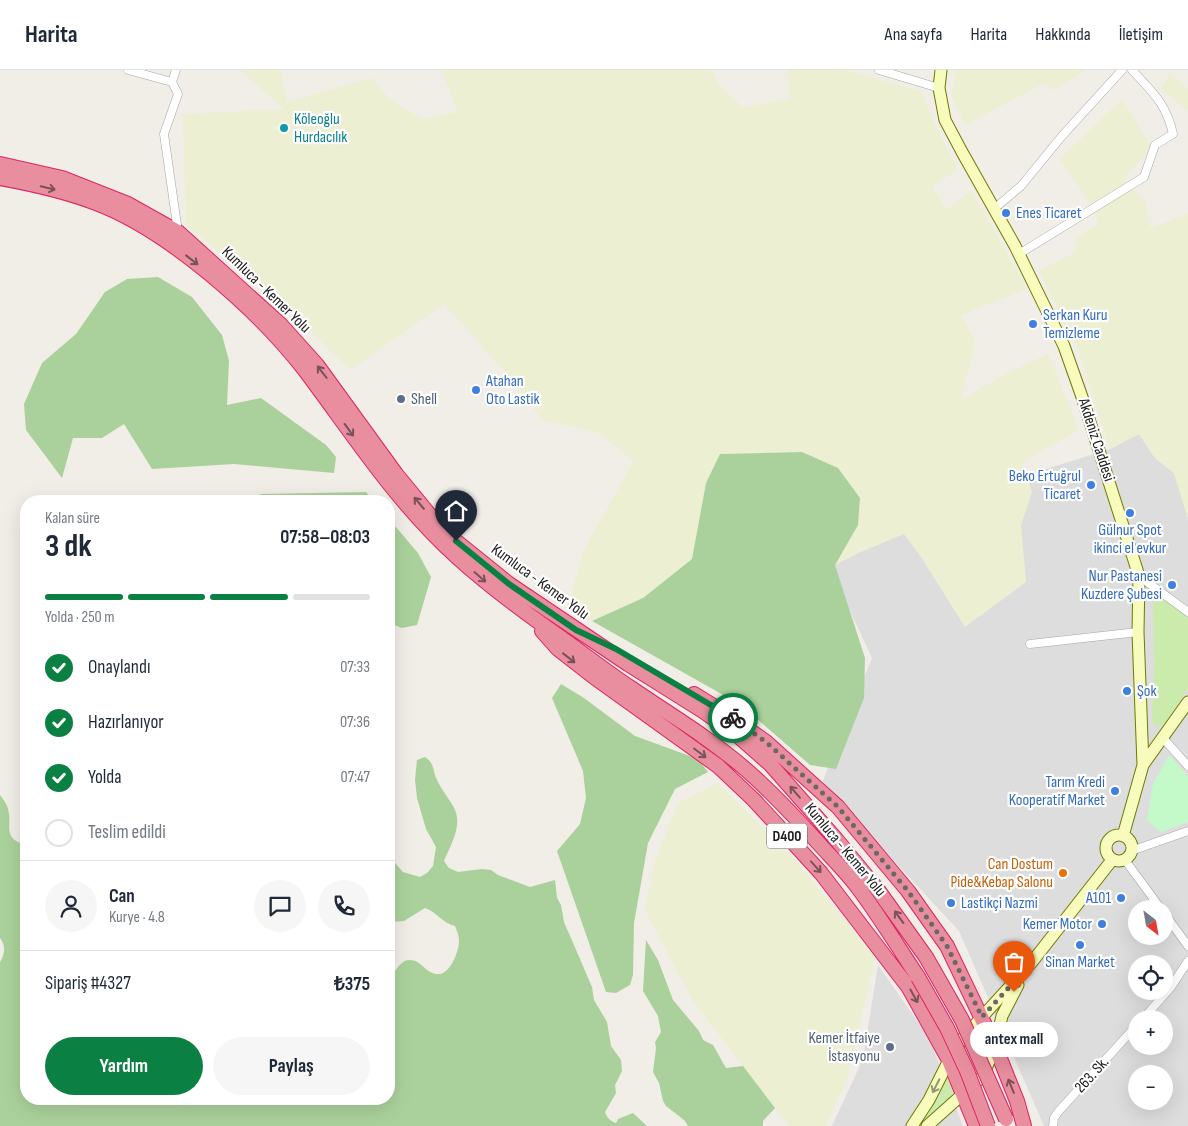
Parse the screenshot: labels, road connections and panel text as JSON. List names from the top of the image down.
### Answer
{
  "streets": {
    "highway": ["Kumluca - Kemer Yolu", "D400"],
    "street": ["Akdeniz Caddesi", "263. Sk."]
  },
  "places": [
    "Köleoğlu Hurdacılık",
    "Enes Ticaret",
    "Serkan Kuru Temizleme",
    "Atahan Oto Lastik",
    "Shell",
    "Beko Ertuğrul Ticaret",
    "Gülnur Spot ikinci el evkur",
    "Nur Pastanesi Kuzdere Şubesi",
    "Şok",
    "Tarım Kredi Kooperatif Market",
    "Can Dostum Pide&Kebap Salonu",
    "A101",
    "Lastikçi Nazmi",
    "Kemer Motor",
    "Sinan Market",
    "antex mall",
    "Kemer İtfaiye İstasyonu"
  ],
  "north": "bottom right",
  "page": {
    "header": "Harita",
    "nav": [
      "Ana sayfa",
      "Harita",
      "Hakkında",
      "İletişim"
    ],
    "heading": ["3 dk", "Kalan süre", "07:58–08:03"],
    "panel": [
      "Can",
      "Kurye · 4.8",
      "Sipariş #4327",
      "₺375"
    ],
    "bar": "Yolda · 250 m",
    "list": [
      ["Onaylandı", "07:33"],
      ["Hazırlanıyor", "07:36"],
      ["Yolda", "07:47"],
      "Teslim edildi"
    ],
    "map_buttons": ["+", "−"],
    "bubble": "antex mall",
    "buttons": ["Yardım", "Paylaş"]
  }
}
